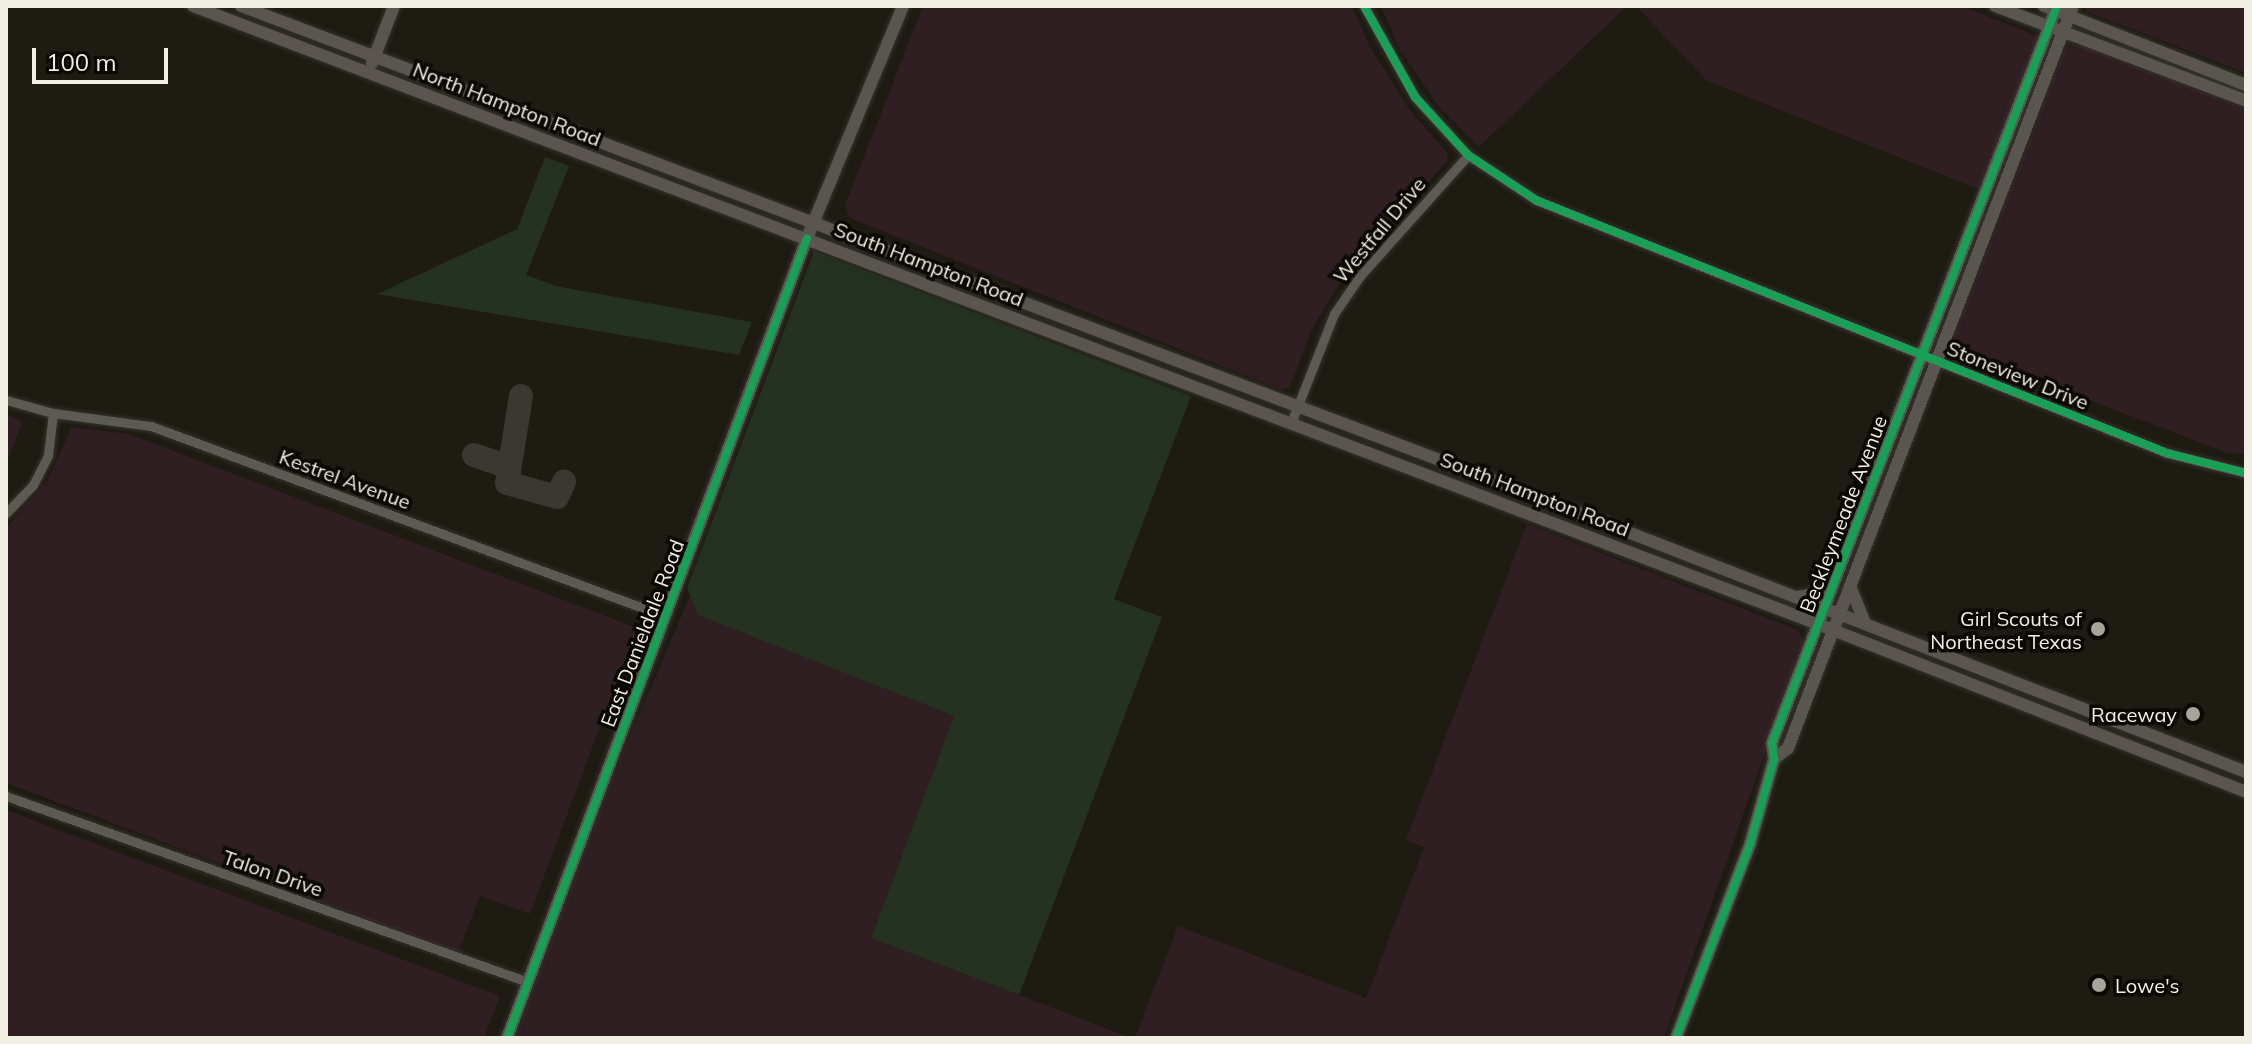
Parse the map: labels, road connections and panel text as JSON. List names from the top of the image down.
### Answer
{
  "streets": {
    "main road": [
      "North Hampton Road",
      "South Hampton Road",
      "Beckleymeade Avenue",
      "East Danieldale Road"
    ],
    "street": [
      "Westfall Drive",
      "Stoneview Drive",
      "Kestrel Avenue",
      "Talon Drive"
    ]
  },
  "crossings": [
    ["North Hampton Road", "South Hampton Road"],
    ["North Hampton Road", "East Danieldale Road"],
    ["Westfall Drive", "South Hampton Road"],
    ["Westfall Drive", "Stoneview Drive"],
    ["South Hampton Road", "Beckleymeade Avenue"],
    ["South Hampton Road", "East Danieldale Road"],
    ["Stoneview Drive", "Beckleymeade Avenue"],
    ["Kestrel Avenue", "East Danieldale Road"],
    ["East Danieldale Road", "Talon Drive"]
  ],
  "places": ["Girl Scouts of Northeast Texas", "Raceway", "Lowe's"],
  "scale_bar": "100 m"
}
